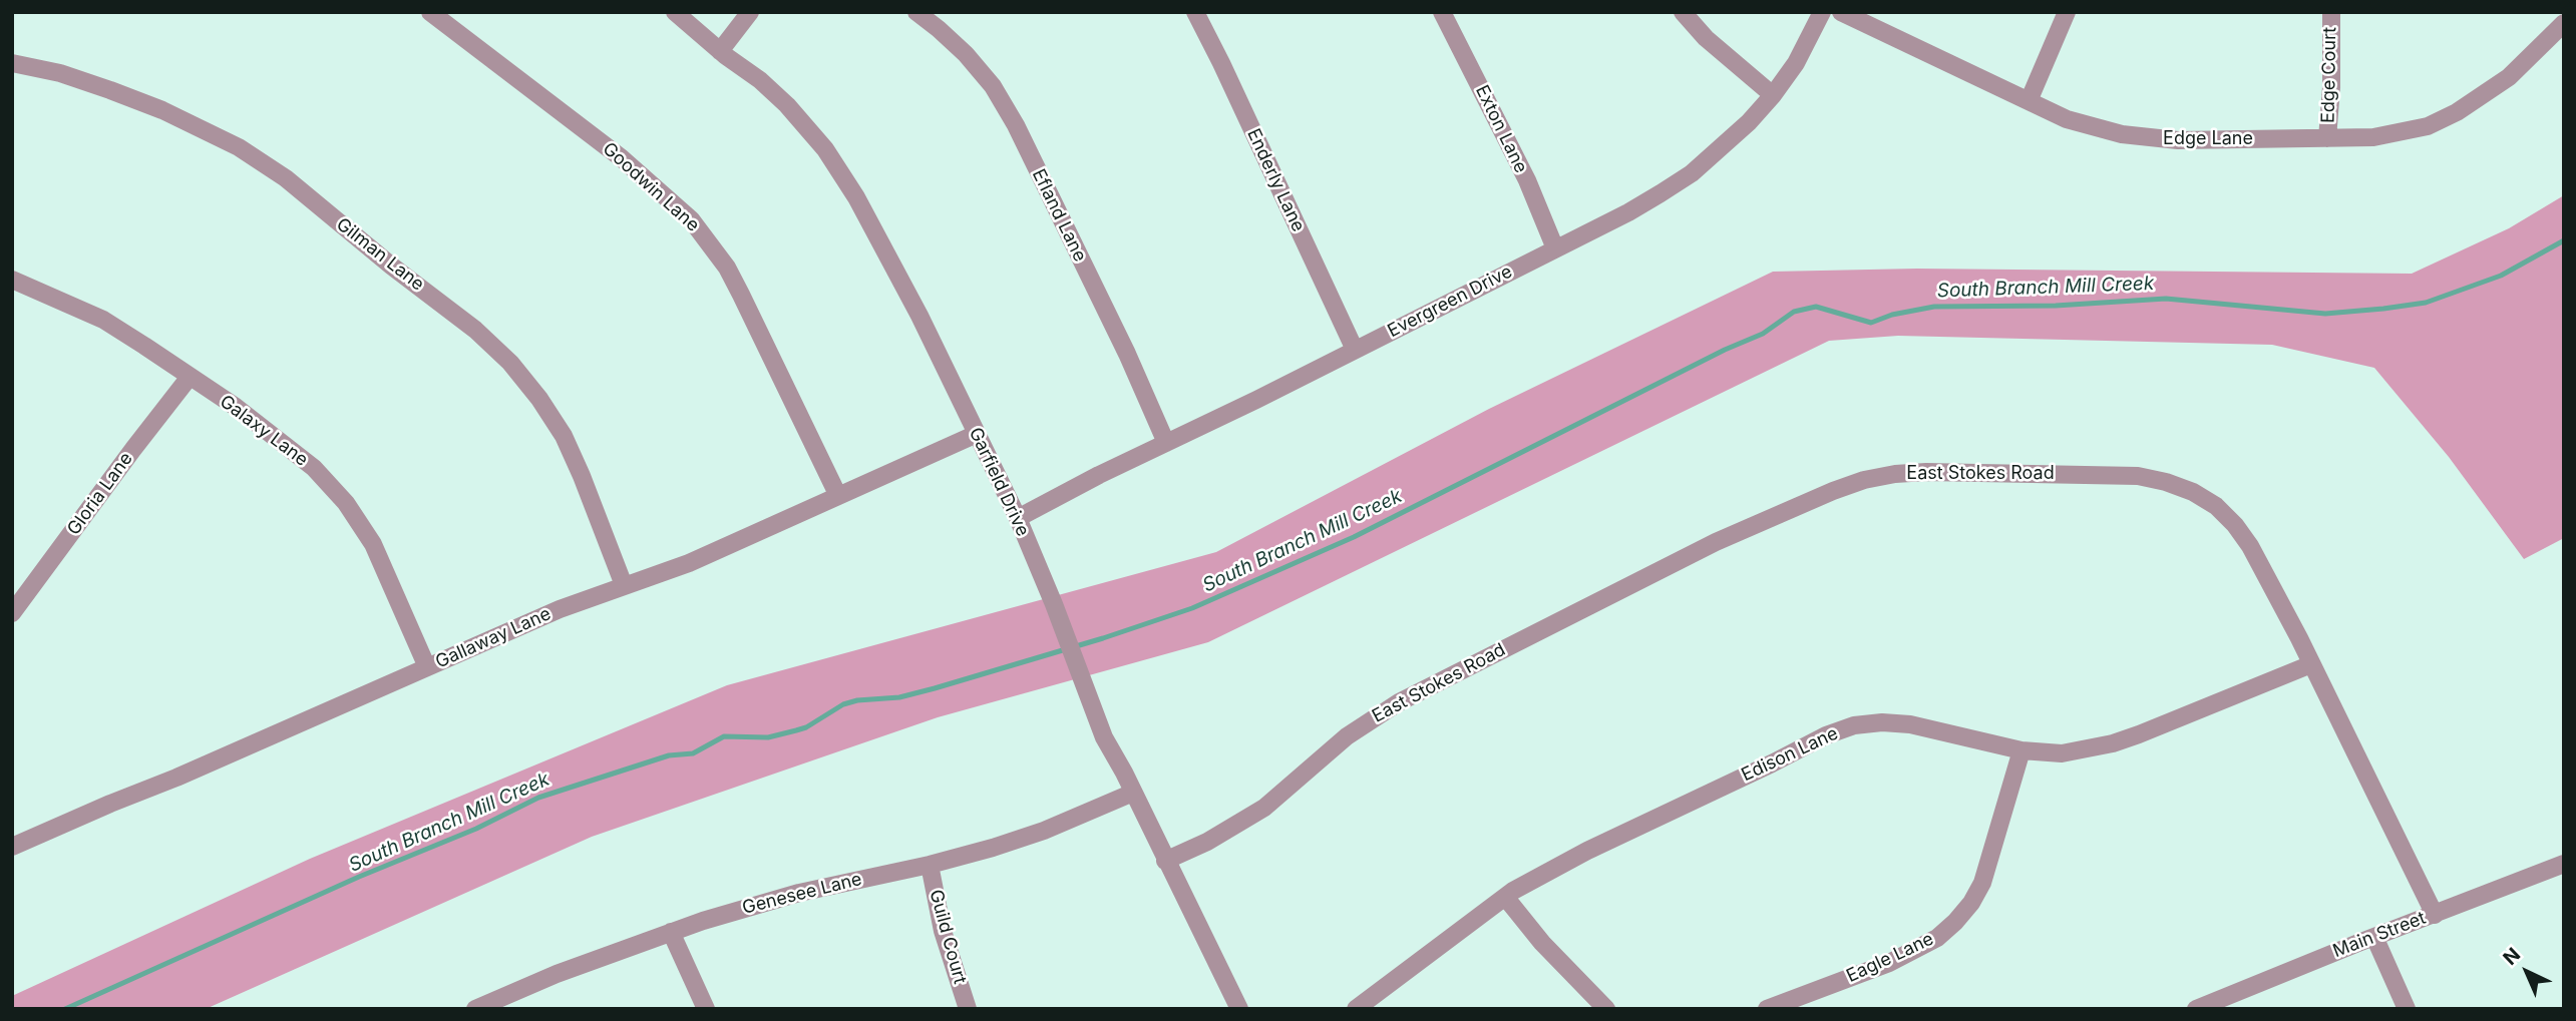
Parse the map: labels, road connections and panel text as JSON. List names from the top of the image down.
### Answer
{
  "streets": {
    "street": [
      "Edge Court",
      "Exton Lane",
      "Edge Lane",
      "Enderly Lane",
      "Goodwin Lane",
      "Efland Lane",
      "Gilman Lane",
      "Evergreen Drive",
      "Galaxy Lane",
      "East Stokes Road",
      "Garfield Drive",
      "Gloria Lane",
      "Gallaway Lane",
      "Edison Lane",
      "Genesee Lane",
      "Main Street",
      "Guild Court",
      "Eagle Lane"
    ]
  },
  "crossings": [
    ["Edge Court", "Edge Lane"],
    ["Exton Lane", "Evergreen Drive"],
    ["Enderly Lane", "Evergreen Drive"],
    ["Goodwin Lane", "Gallaway Lane"],
    ["Efland Lane", "Evergreen Drive"],
    ["Gilman Lane", "Gallaway Lane"],
    ["Evergreen Drive", "Garfield Drive"],
    ["Galaxy Lane", "Gloria Lane"],
    ["Galaxy Lane", "Gallaway Lane"],
    ["East Stokes Road", "Garfield Drive"],
    ["East Stokes Road", "Edison Lane"],
    ["East Stokes Road", "Main Street"],
    ["Garfield Drive", "Gallaway Lane"],
    ["Garfield Drive", "Genesee Lane"],
    ["Edison Lane", "Eagle Lane"],
    ["Genesee Lane", "Guild Court"]
  ],
  "water": ["South Branch Mill Creek"],
  "north": "top left"
}
